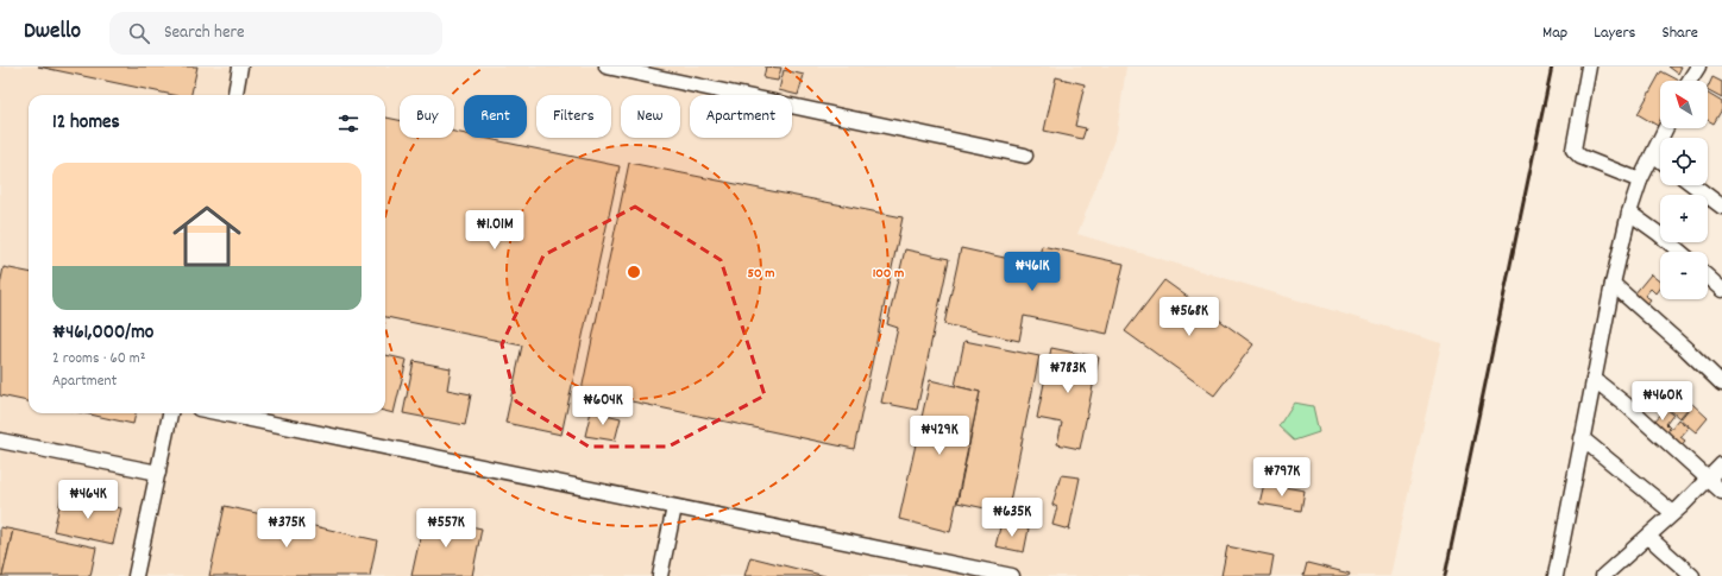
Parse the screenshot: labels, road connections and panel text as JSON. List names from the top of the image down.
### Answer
{
  "north": "top left",
  "page": {
    "header": "Dwello",
    "search": "Search here",
    "nav": ["Map", "Layers", "Share"],
    "map_buttons": ["+", "−"],
    "chip": [
      "Buy",
      "Rent",
      "Filters",
      "New",
      "Apartment"
    ],
    "heading": "12 homes",
    "list": [
      {
        "name": "₦461,000/mo",
        "note": "2 rooms · 60 m² · Apartment"
      }
    ],
    "price": [
      "₦1.01M",
      "₦461K",
      "₦568K",
      "₦783K",
      "₦460K",
      "₦604K",
      "₦429K",
      "₦797K",
      "₦464K",
      "₦635K",
      "₦375K",
      "₦557K"
    ]
  },
  "rings": ["50 m", "100 m"]
}
